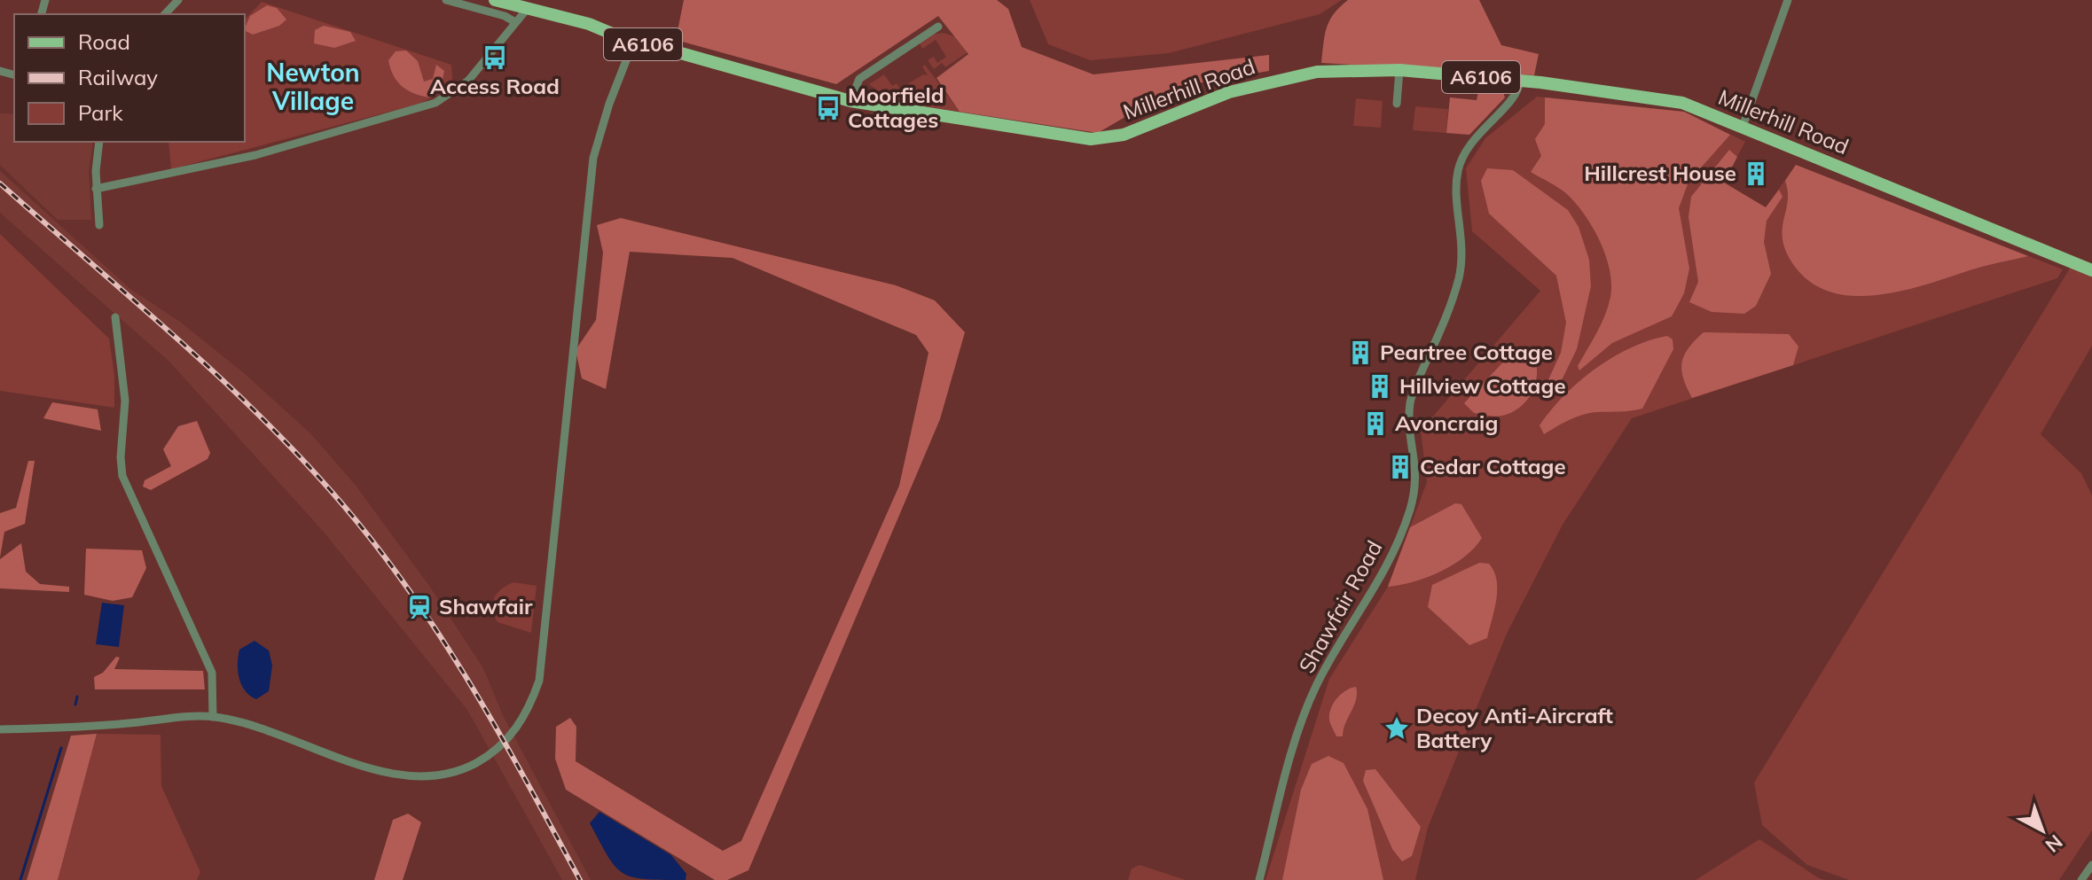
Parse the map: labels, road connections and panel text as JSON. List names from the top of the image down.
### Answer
{
  "streets": {
    "main road": ["A6106", "Millerhill Road"],
    "street": ["Shawfair Road"]
  },
  "crossings": [
    ["Millerhill Road", "Shawfair Road"]
  ],
  "districts": ["Newton Village"],
  "places": {
    "bus stop": ["Access Road", "Moorfield Cottages"],
    "building": [
      "Hillcrest House",
      "Peartree Cottage",
      "Hillview Cottage",
      "Avoncraig",
      "Cedar Cottage"
    ],
    "station": ["Shawfair"],
    "place": ["Decoy Anti-Aircraft Battery"]
  },
  "legend": ["Road", "Railway", "Park"],
  "north": "bottom right"
}
